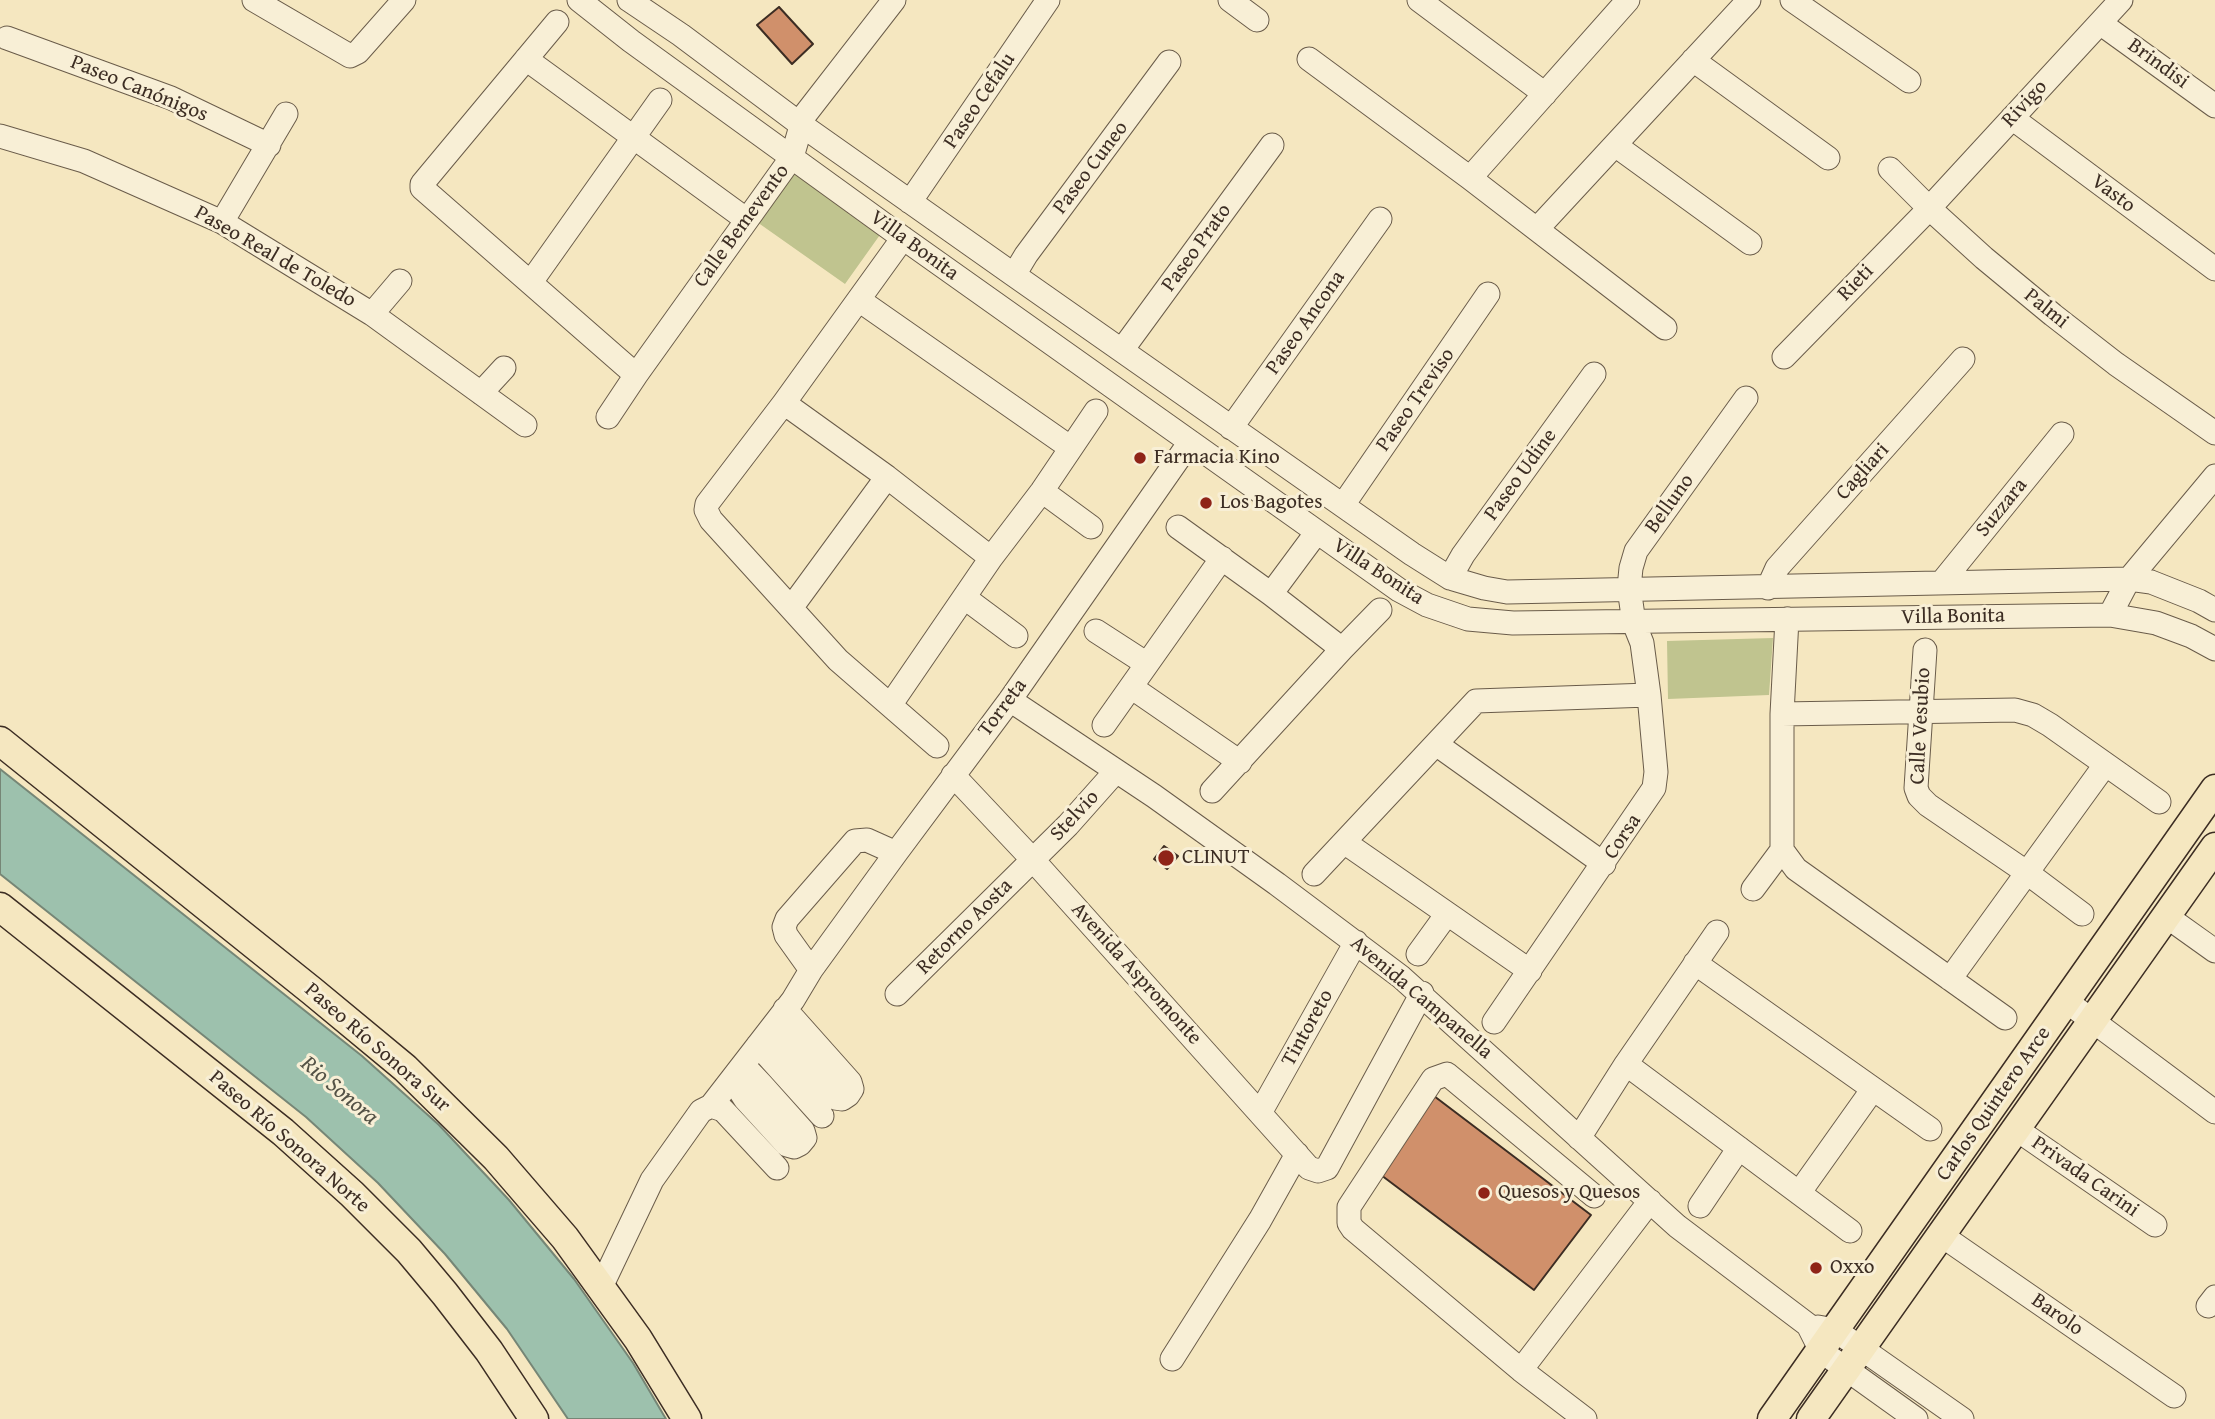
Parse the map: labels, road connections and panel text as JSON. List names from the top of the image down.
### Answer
{
  "streets": {
    "main road": ["Paseo Río Sonora Sur", "Carlos Quintero Arce", "Paseo Río Sonora Norte"],
    "street": [
      "Brindisi",
      "Paseo Canónigos",
      "Paseo Cefalu",
      "Rivigo",
      "Paseo Cuneo",
      "Vasto",
      "Calle Bemevento",
      "Villa Bonita",
      "Paseo Prato",
      "Paseo Real de Toledo",
      "Rieti",
      "Palmi",
      "Paseo Ancona",
      "Paseo Treviso",
      "Cagliari",
      "Paseo Udine",
      "Belluno",
      "Suzzara",
      "Torreta",
      "Calle Vesubio",
      "Stelvio",
      "Corsa",
      "Retorno Aosta",
      "Avenida Aspromonte",
      "Avenida Campanella",
      "Tintoreto",
      "Privada Carini",
      "Barolo"
    ]
  },
  "crossings": [
    ["Brindisi", "Rivigo"],
    ["Paseo Cefalu", "Villa Bonita"],
    ["Rivigo", "Vasto"],
    ["Rivigo", "Rieti"],
    ["Rivigo", "Palmi"],
    ["Paseo Cuneo", "Villa Bonita"],
    ["Calle Bemevento", "Villa Bonita"],
    ["Villa Bonita", "Paseo Prato"],
    ["Villa Bonita", "Paseo Ancona"],
    ["Villa Bonita", "Paseo Treviso"],
    ["Villa Bonita", "Cagliari"],
    ["Villa Bonita", "Paseo Udine"],
    ["Villa Bonita", "Belluno"],
    ["Villa Bonita", "Suzzara"],
    ["Villa Bonita", "Torreta"],
    ["Villa Bonita", "Corsa"],
    ["Rieti", "Palmi"],
    ["Belluno", "Corsa"],
    ["Torreta", "Avenida Aspromonte"],
    ["Torreta", "Avenida Campanella"],
    ["Torreta", "Paseo Río Sonora Sur"],
    ["Stelvio", "Retorno Aosta"],
    ["Stelvio", "Avenida Aspromonte"],
    ["Stelvio", "Avenida Campanella"],
    ["Retorno Aosta", "Avenida Aspromonte"],
    ["Avenida Aspromonte", "Avenida Campanella"],
    ["Avenida Aspromonte", "Tintoreto"],
    ["Avenida Campanella", "Tintoreto"],
    ["Avenida Campanella", "Carlos Quintero Arce"],
    ["Carlos Quintero Arce", "Privada Carini"],
    ["Carlos Quintero Arce", "Barolo"]
  ],
  "water": ["Rio Sonora"],
  "places": [
    "Farmacia Kino",
    "Los Bagotes",
    "CLINUT",
    "Quesos y Quesos",
    "Oxxo"
  ]
}
